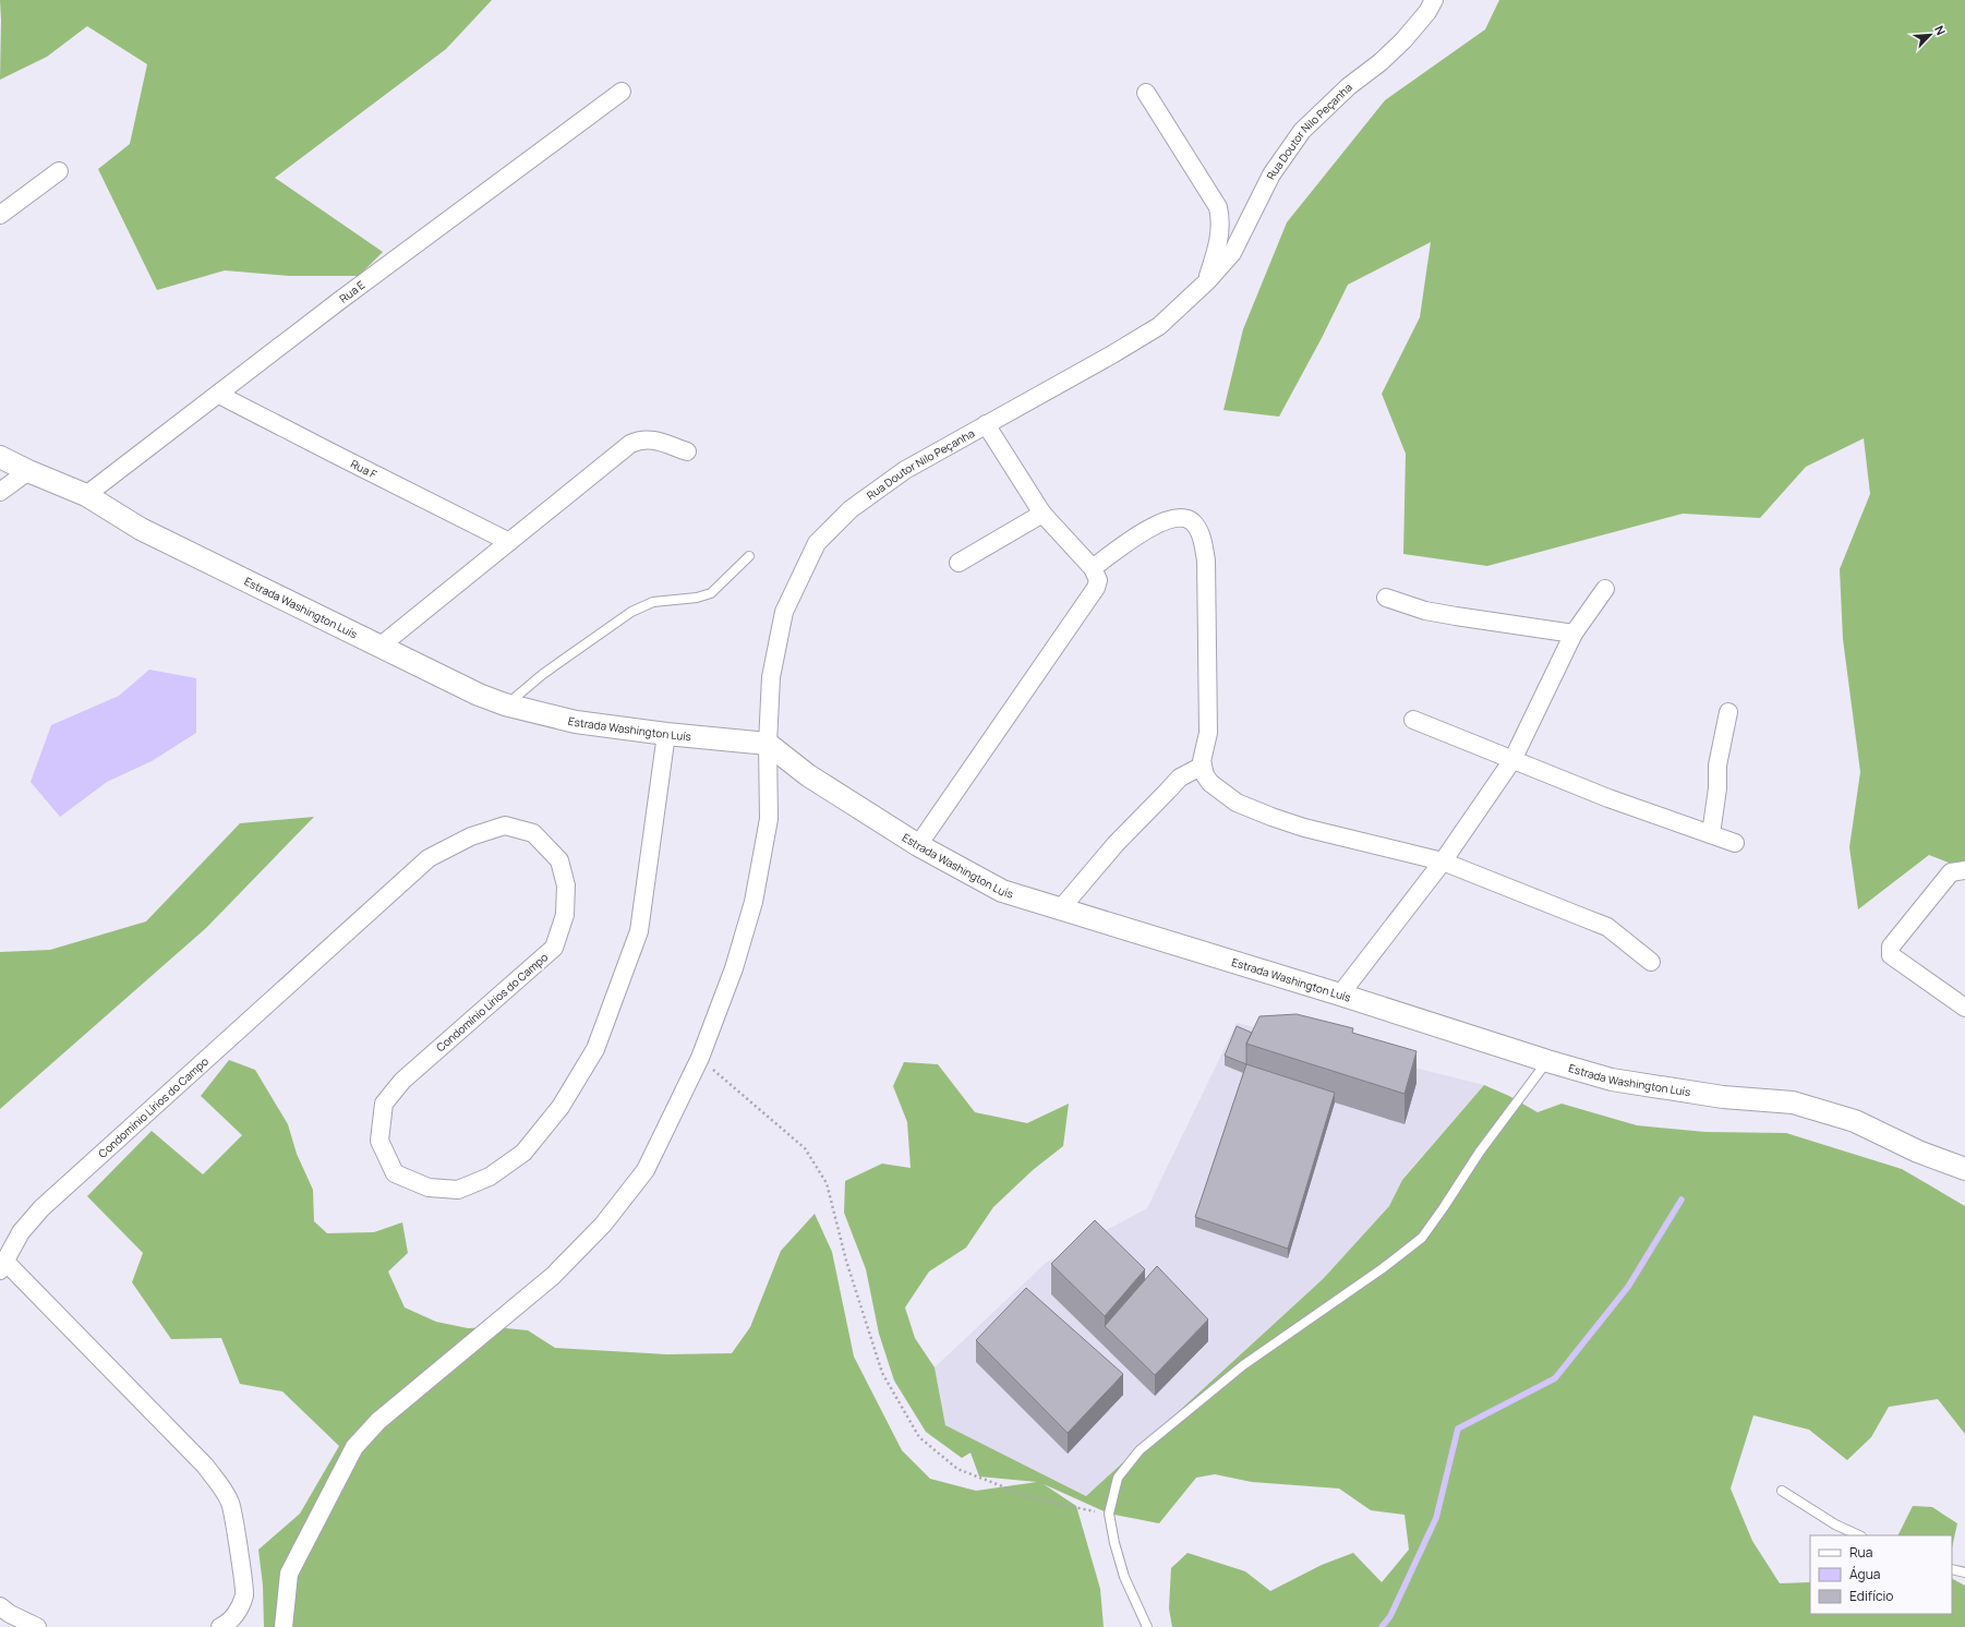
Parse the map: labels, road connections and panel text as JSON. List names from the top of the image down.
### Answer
{
  "streets": {
    "street": [
      "Rua Doutor Nilo Peçanha",
      "Rua E",
      "Rua F",
      "Estrada Washington Luís",
      "Condomínio Lírios do Campo"
    ]
  },
  "crossings": [
    ["Rua Doutor Nilo Peçanha", "Estrada Washington Luís"],
    ["Rua E", "Rua F"],
    ["Rua E", "Estrada Washington Luís"],
    ["Estrada Washington Luís", "Condomínio Lírios do Campo"]
  ],
  "legend": ["Rua", "Água", "Edifício"],
  "north": "top right"
}
